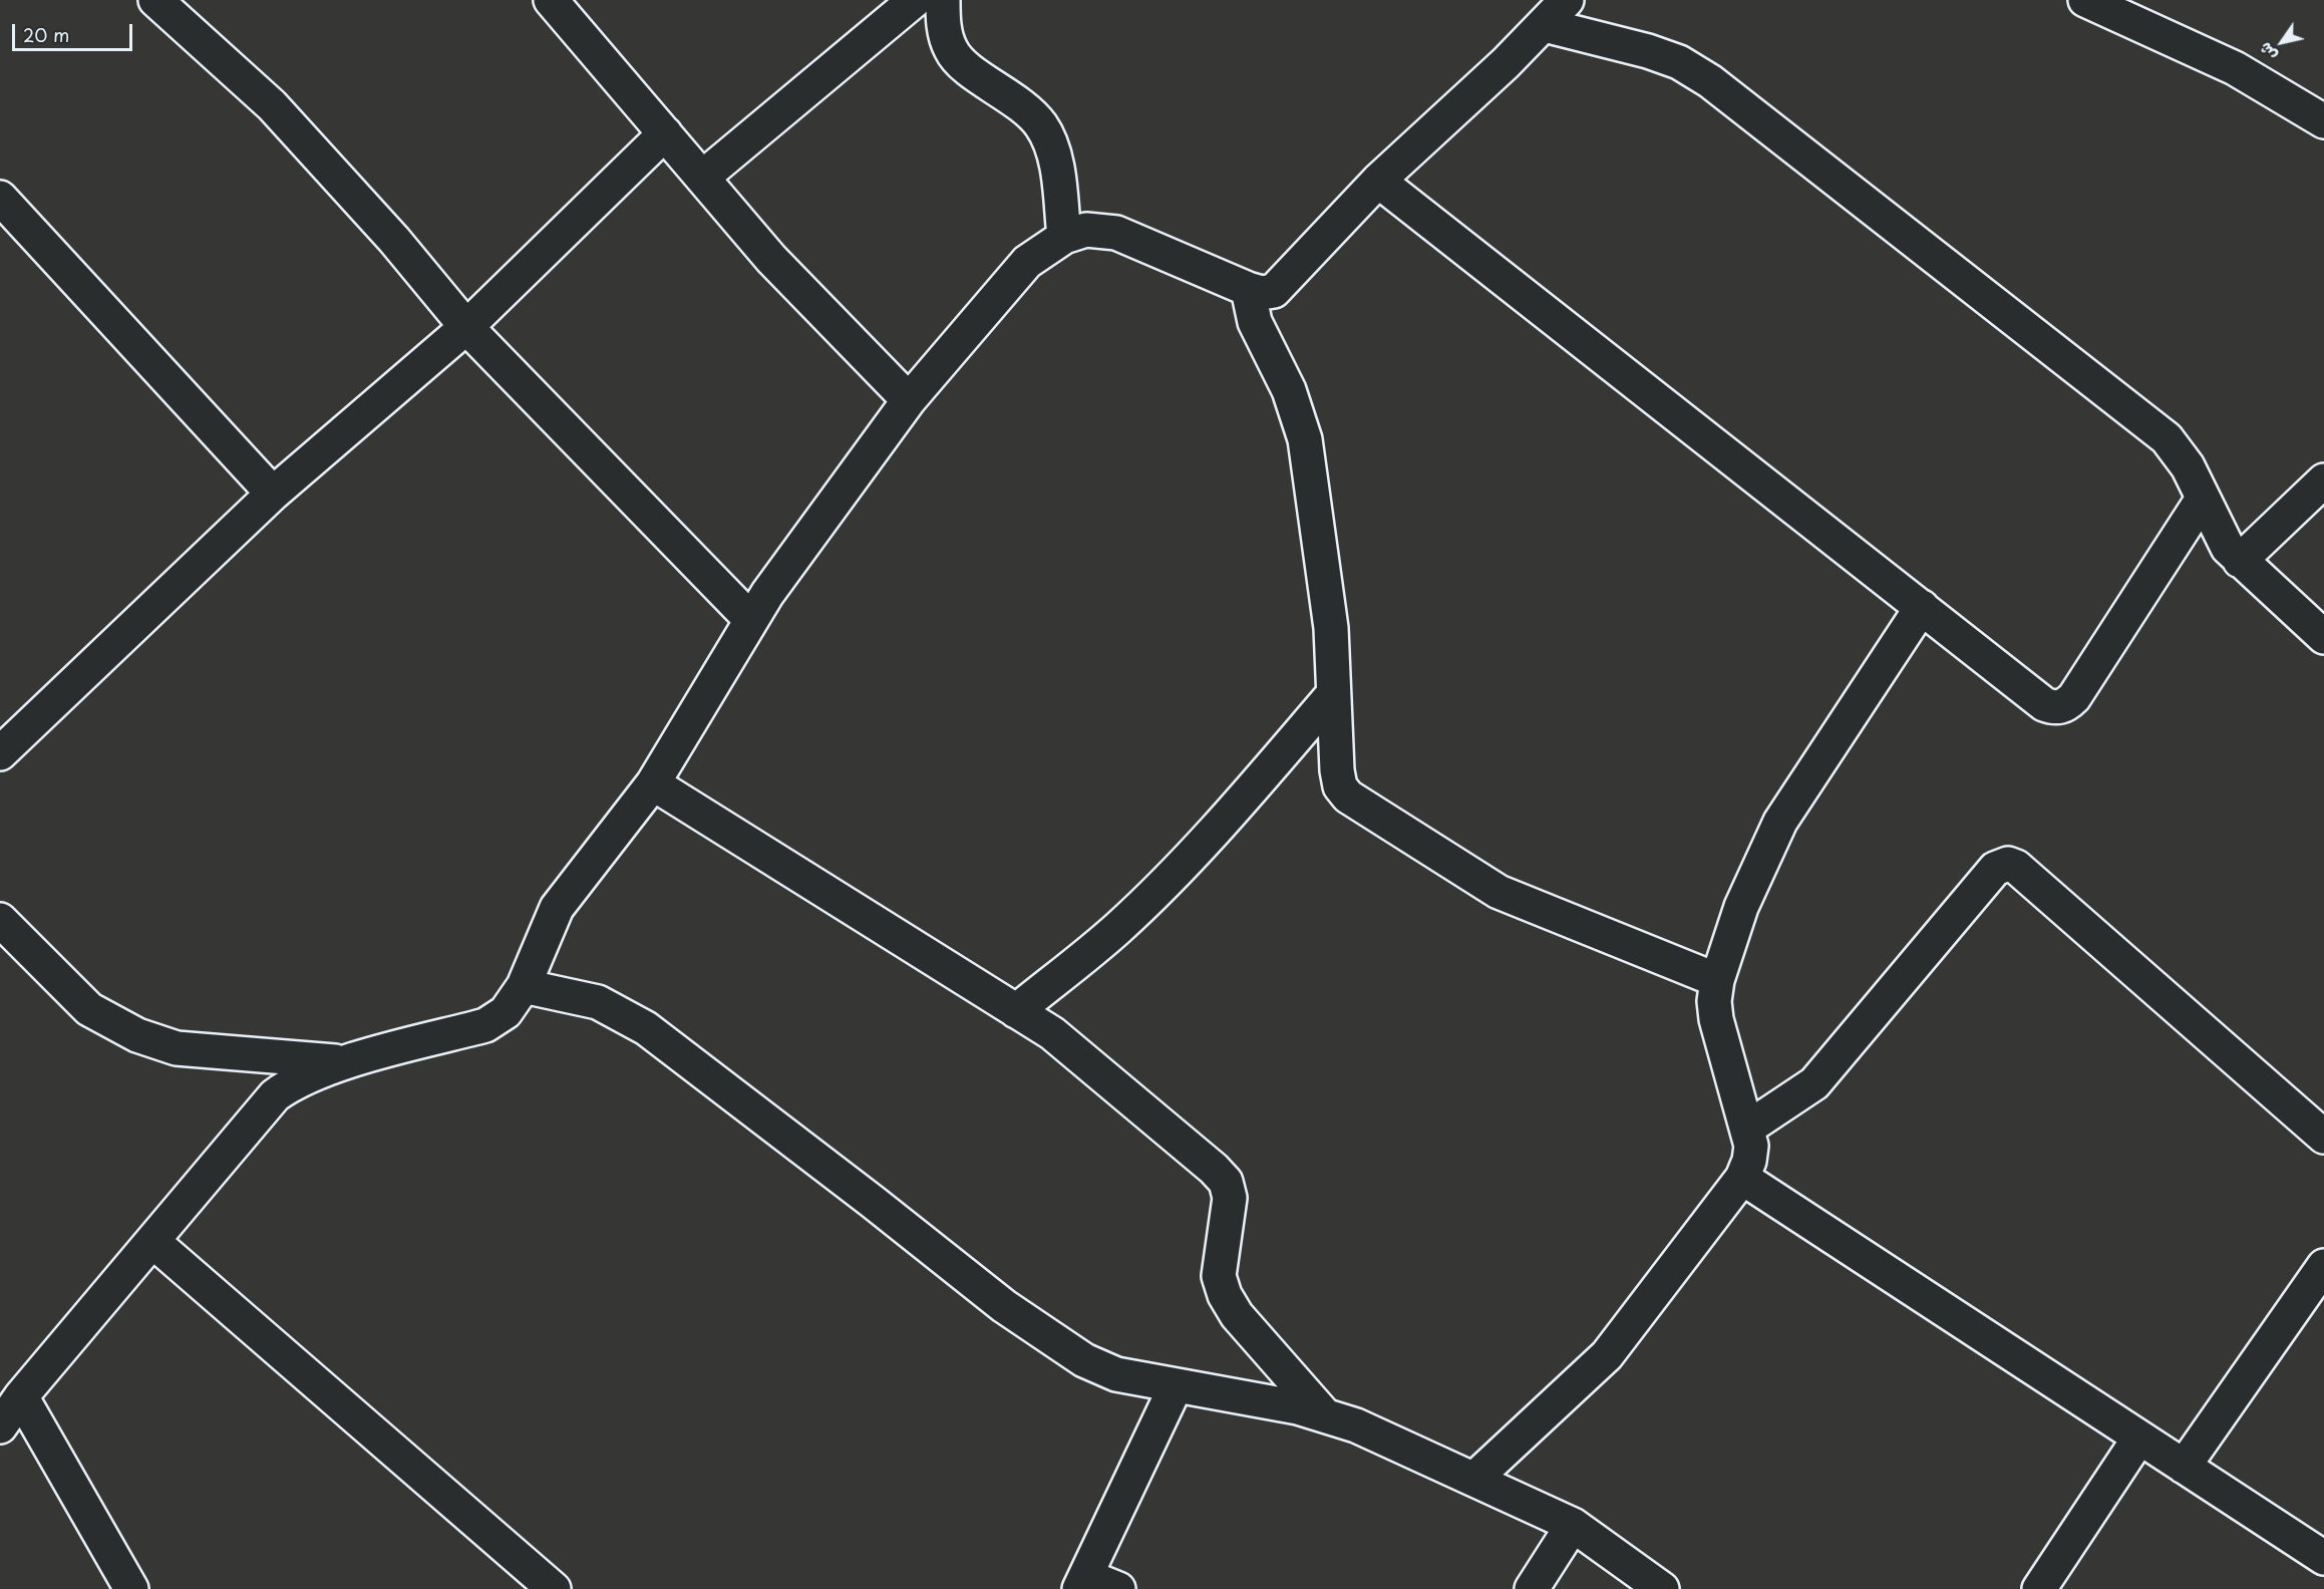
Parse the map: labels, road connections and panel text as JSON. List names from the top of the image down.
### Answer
{
  "scale_bar": "20 m",
  "north": "bottom left"
}
